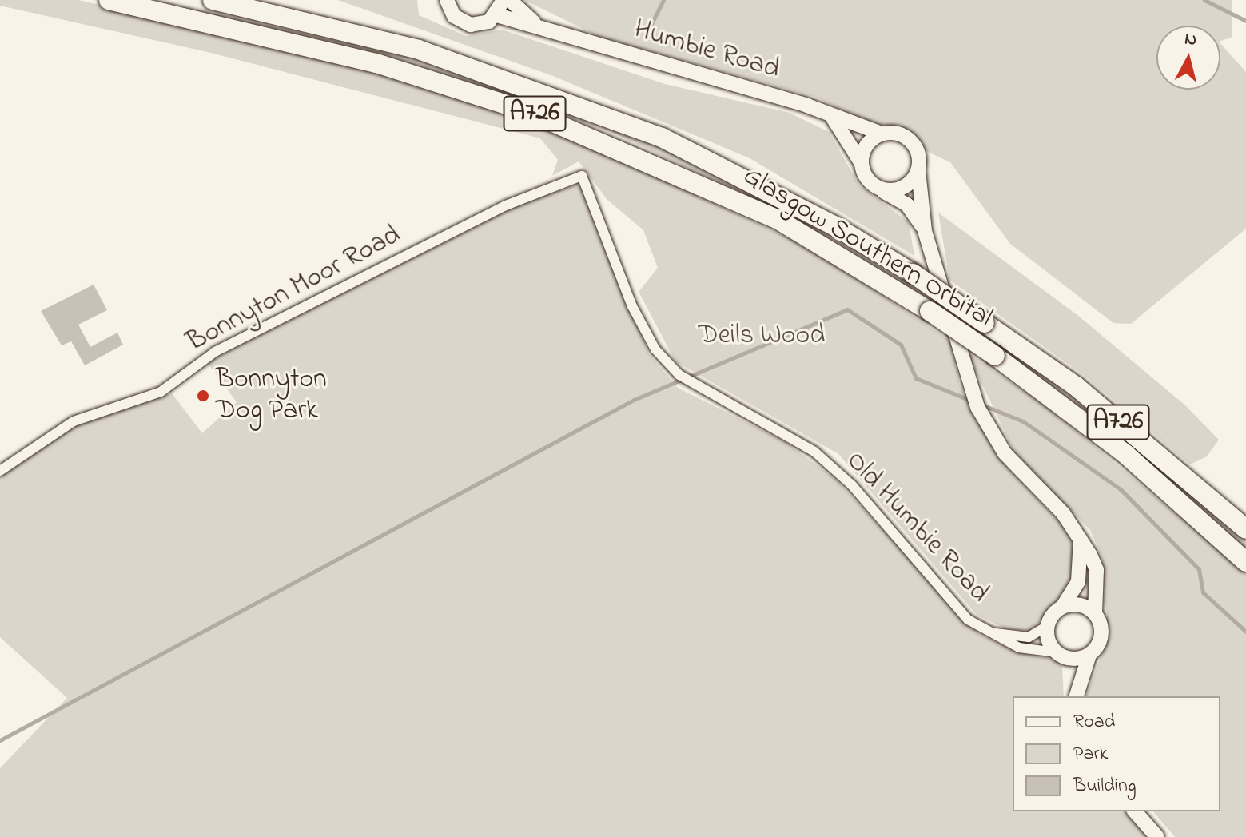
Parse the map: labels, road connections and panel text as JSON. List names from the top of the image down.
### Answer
{
  "streets": {
    "highway": ["A726", "Glasgow Southern Orbital"],
    "street": ["Humbie Road", "Bonnyton Moor Road", "Old Humbie Road"]
  },
  "crossings": [
    ["Bonnyton Moor Road", "Old Humbie Road"]
  ],
  "parks": ["Deils Wood"],
  "places": ["Bonnyton Dog Park"],
  "legend": ["Road", "Park", "Building"],
  "north": "top"
}
